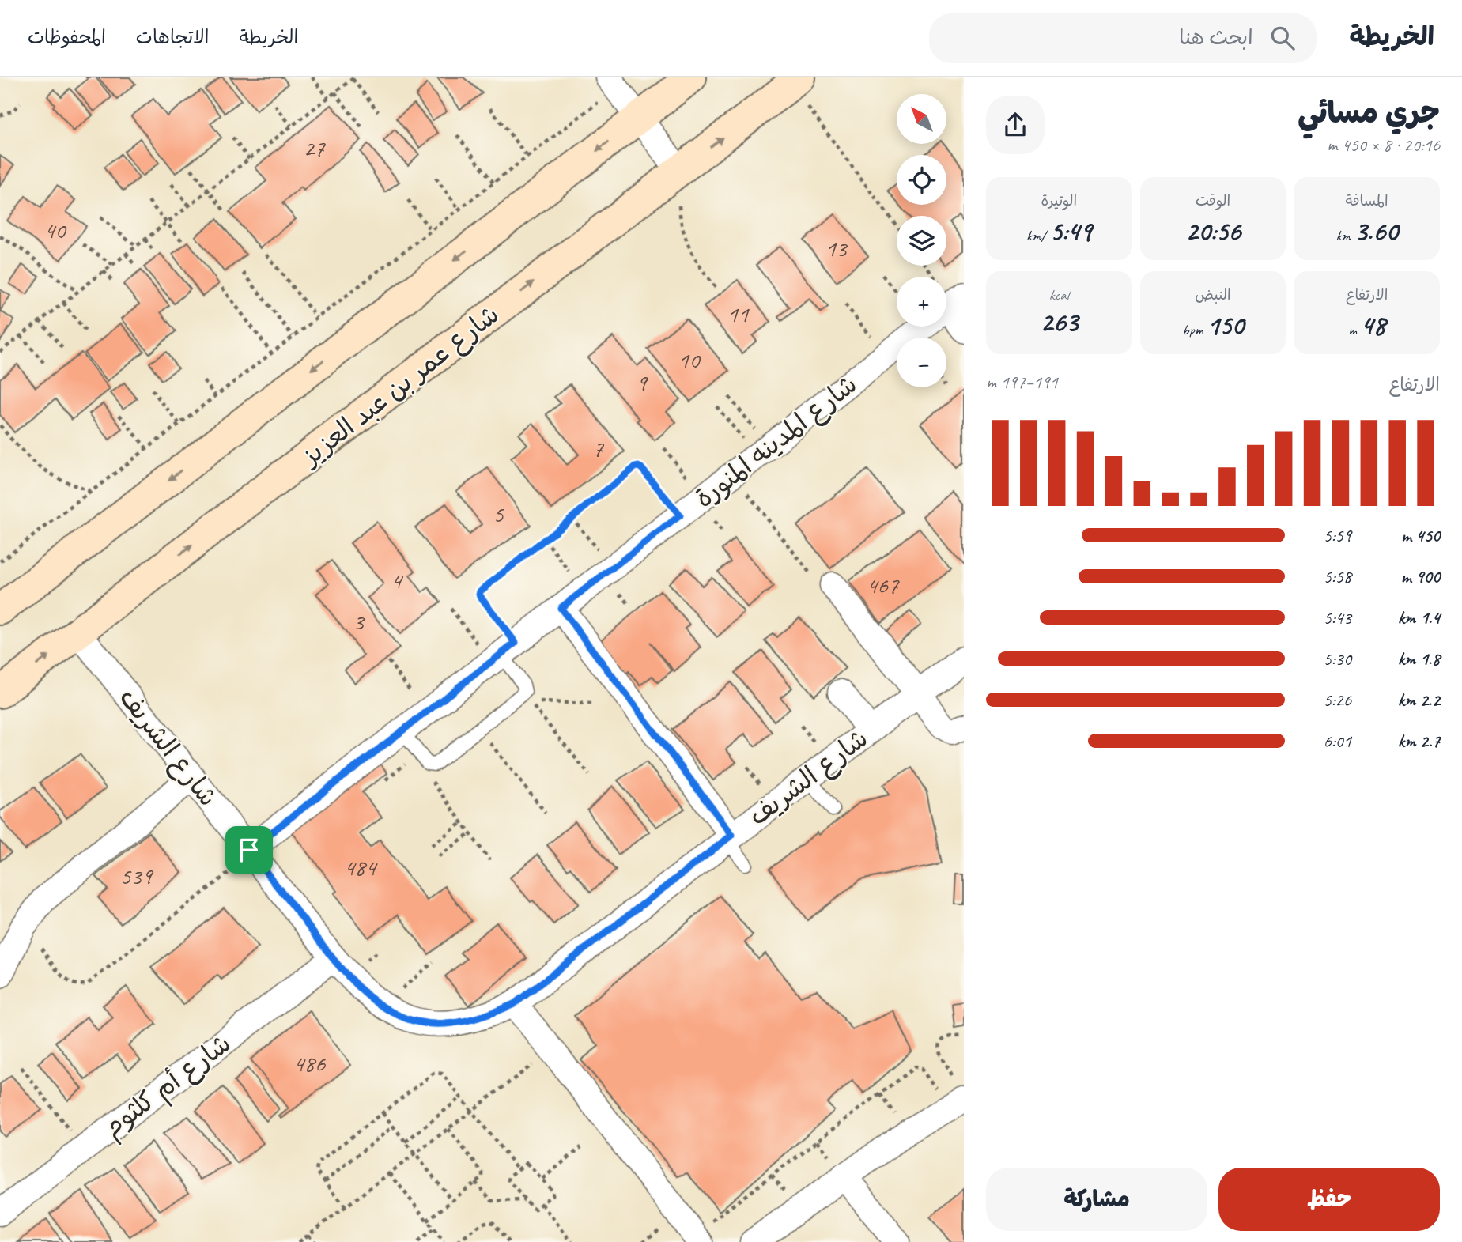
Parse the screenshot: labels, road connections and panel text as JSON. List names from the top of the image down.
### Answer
{
  "streets": {
    "street": [
      "شارع عمر بن عبد العزيز",
      "شارع المدينه المنورة",
      "شارع الشريف",
      "شارع أم كلثوم"
    ]
  },
  "crossings": [
    ["شارع عمر بن عبد العزيز", "شارع الشريف"],
    ["شارع المدينه المنورة", "شارع الشريف"],
    ["شارع الشريف", "شارع أم كلثوم"]
  ],
  "house_numbers": [
    "27",
    "40",
    "13",
    "11",
    "10",
    "9",
    "7",
    "5",
    "4",
    "467",
    "3",
    "484",
    "539",
    "486"
  ],
  "north": "top left",
  "page": {
    "header": "الخريطة",
    "search": "ابحث هنا",
    "nav": ["الخريطة", "الاتجاهات", "المحفوظات"],
    "heading": ["جري مسائي", "20:16 · 8 × 450 m"],
    "map_buttons": ["+", "−"],
    "stats": [
      ["المسافة", "3.60 km"],
      ["الوقت", "20:56"],
      ["الوتيرة", "5:49 /km"],
      ["الارتفاع", "48 m"],
      ["النبض", "150 bpm"],
      ["kcal", "263"]
    ],
    "chart": ["الارتفاع", "191–197 m"],
    "list": [
      {
        "name": "450 m",
        "note": "5:59"
      },
      {
        "name": "900 m",
        "note": "5:58"
      },
      {
        "name": "1.4 km",
        "note": "5:43"
      },
      {
        "name": "1.8 km",
        "note": "5:30"
      },
      {
        "name": "2.2 km",
        "note": "5:26"
      },
      {
        "name": "2.7 km",
        "note": "6:01"
      }
    ],
    "buttons": ["حفظ", "مشاركة"]
  }
}
